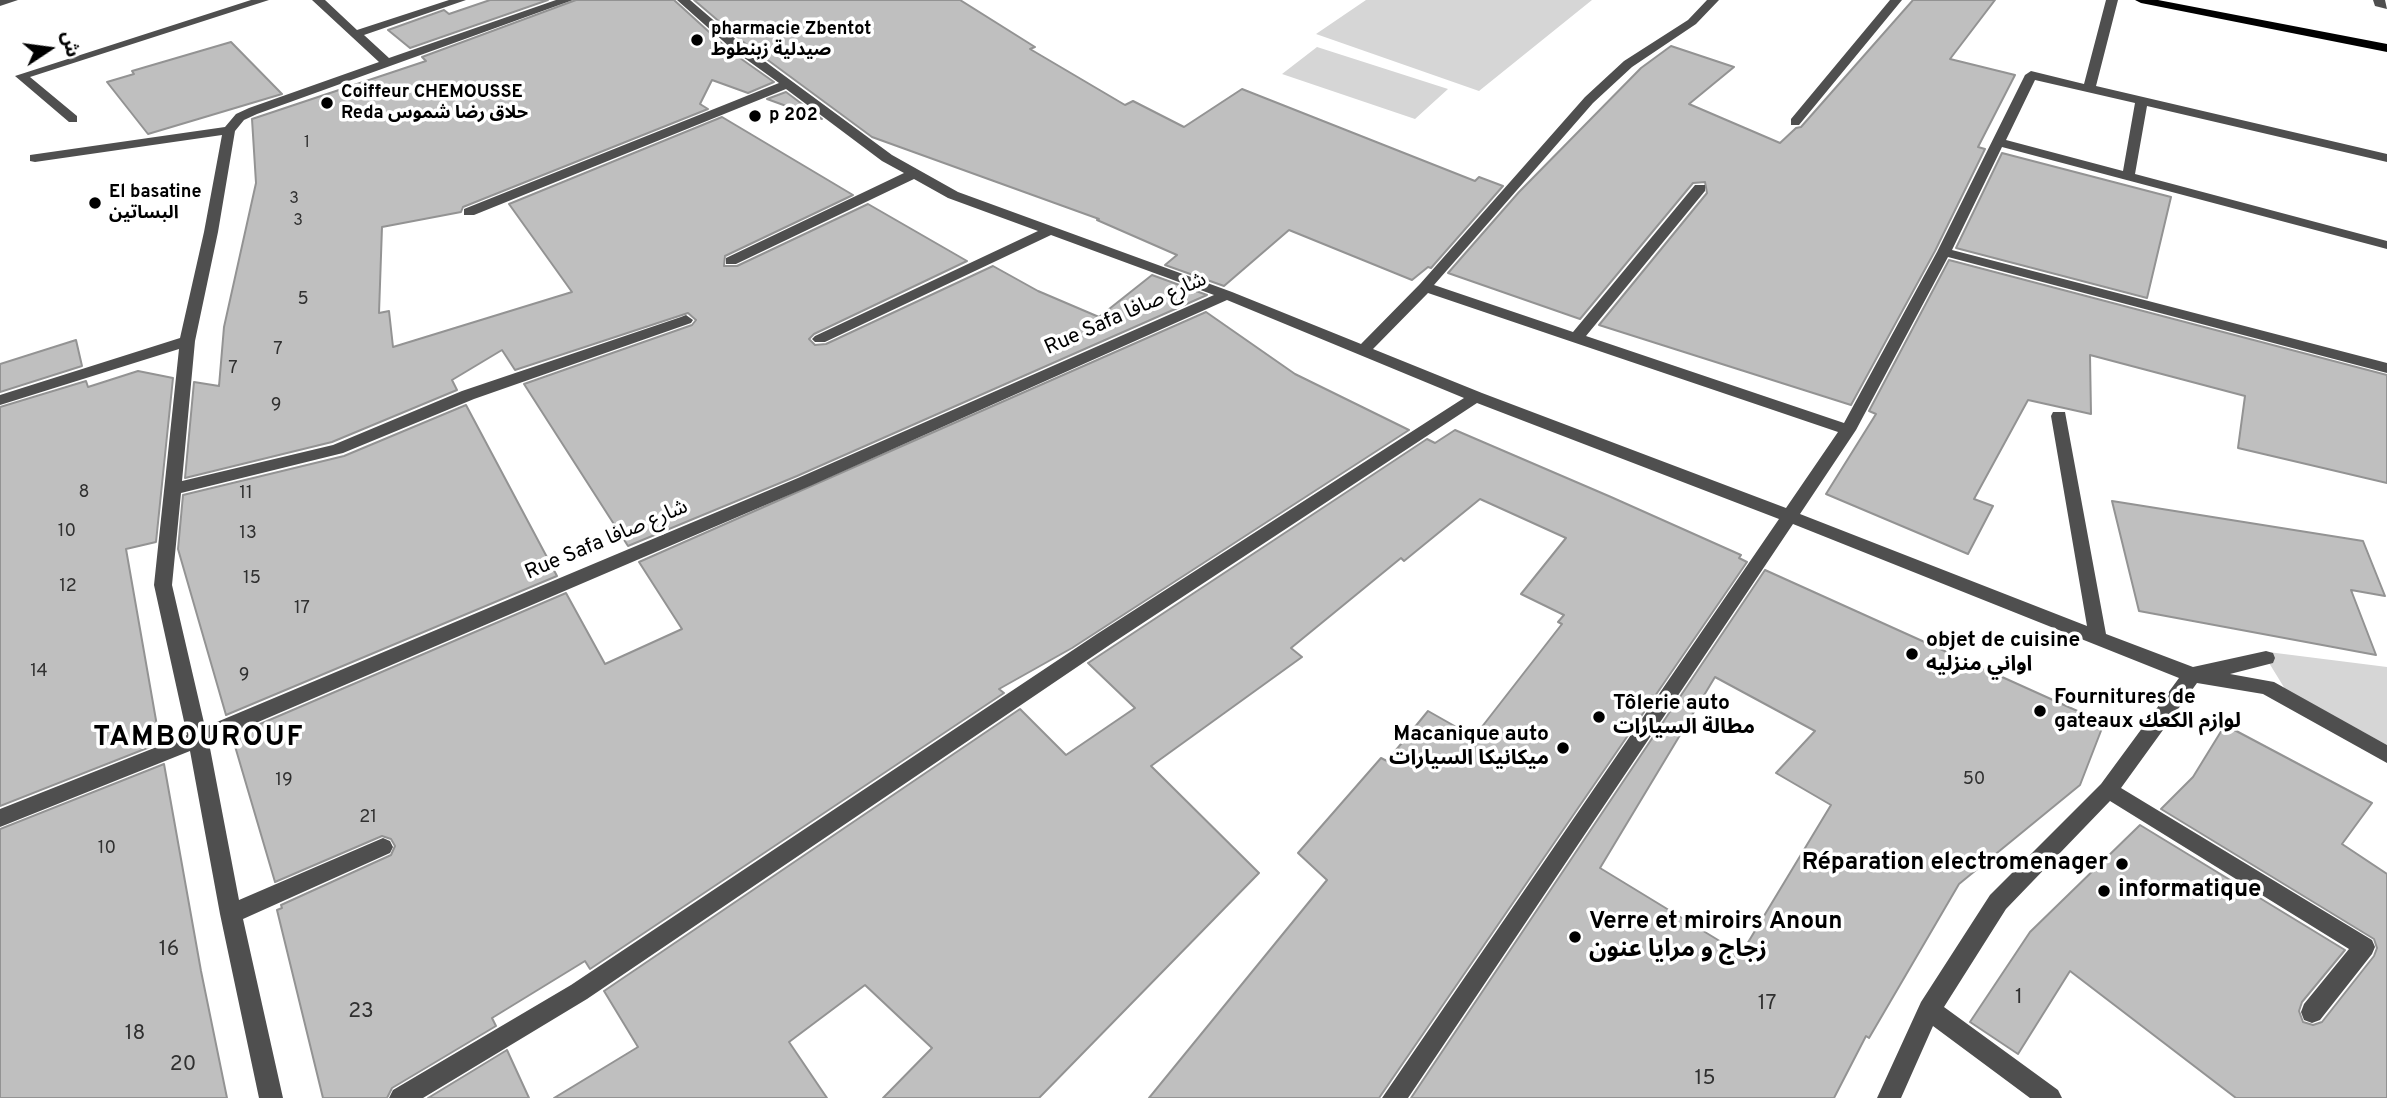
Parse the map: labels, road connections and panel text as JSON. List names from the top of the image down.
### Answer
{
  "streets": {
    "street": ["Rue Safa شارع صافا"]
  },
  "districts": ["TAMBOUROUF"],
  "places": [
    "pharmacie Zbentot صيدلية زبنطوط",
    "Coiffeur CHEMOUSSE Reda حلاق رضا شموس",
    "p 202",
    "El basatine البساتين",
    "objet de cuisine اواني منزليه",
    "Fournitures de gateaux لوازم الكعك",
    "Tôlerie auto مطالة السيارات",
    "Macanique auto ميكانيكا السيارات",
    "Réparation electromenager",
    "informatique",
    "Verre et miroirs Anoun زجاج و مرايا عنون"
  ],
  "house_numbers": [
    "1",
    "3",
    "3",
    "5",
    "7",
    "7",
    "9",
    "8",
    "11",
    "10",
    "13",
    "15",
    "12",
    "17",
    "14",
    "9",
    "50",
    "19",
    "21",
    "10",
    "16",
    "1",
    "17",
    "23",
    "18",
    "20",
    "15"
  ],
  "north": "right"
}
